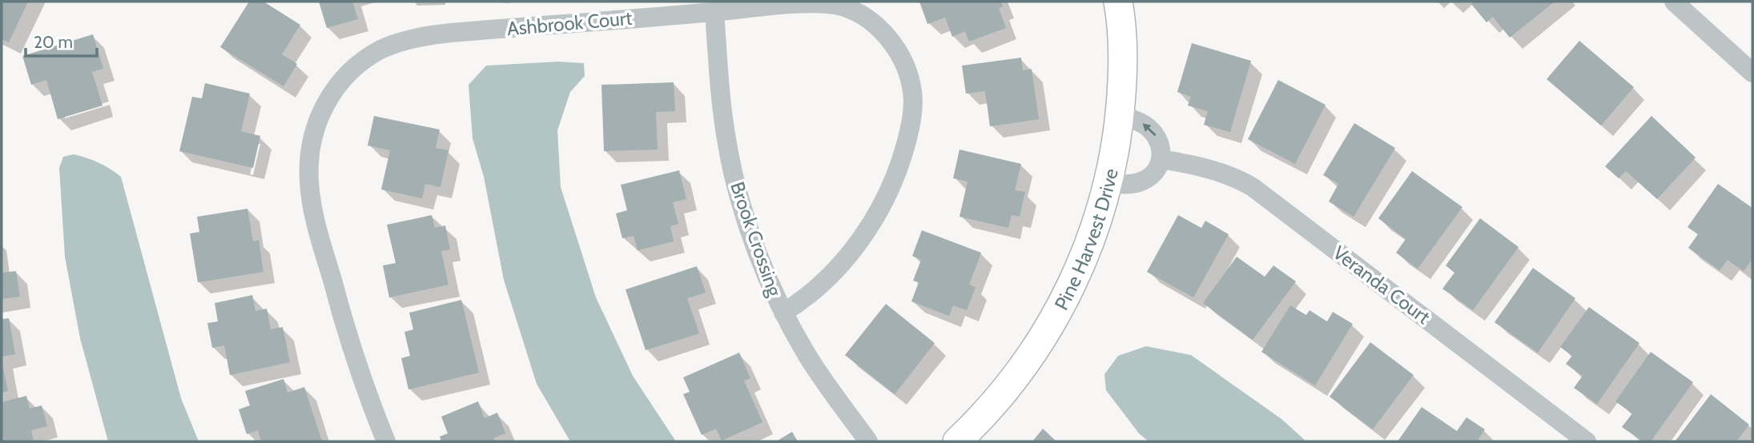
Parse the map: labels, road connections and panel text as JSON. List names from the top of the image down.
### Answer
{
  "streets": {
    "street": [
      "Ashbrook Court",
      "Pine Harvest Drive",
      "Brook Crossing",
      "Veranda Court"
    ]
  },
  "crossings": [
    ["Ashbrook Court", "Brook Crossing"]
  ],
  "scale_bar": "20 m"
}
